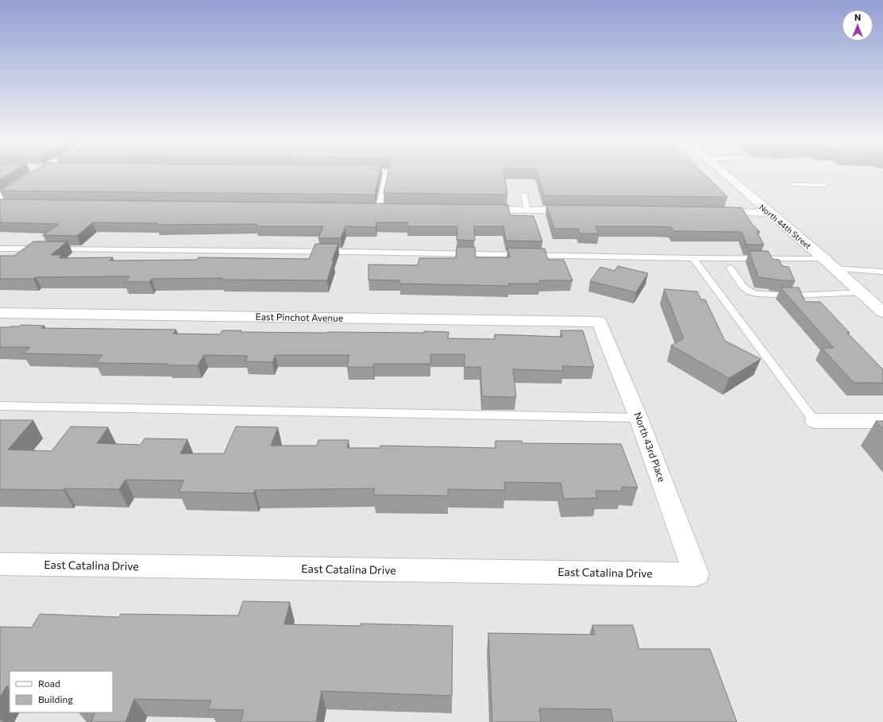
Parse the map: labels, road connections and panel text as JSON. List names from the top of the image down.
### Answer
{
  "streets": {
    "street": [
      "North 44th Street",
      "East Pinchot Avenue",
      "North 43rd Place",
      "East Catalina Drive"
    ]
  },
  "crossings": [
    ["East Pinchot Avenue", "North 43rd Place"],
    ["North 43rd Place", "East Catalina Drive"]
  ],
  "legend": ["Road", "Building"],
  "north": "top"
}
